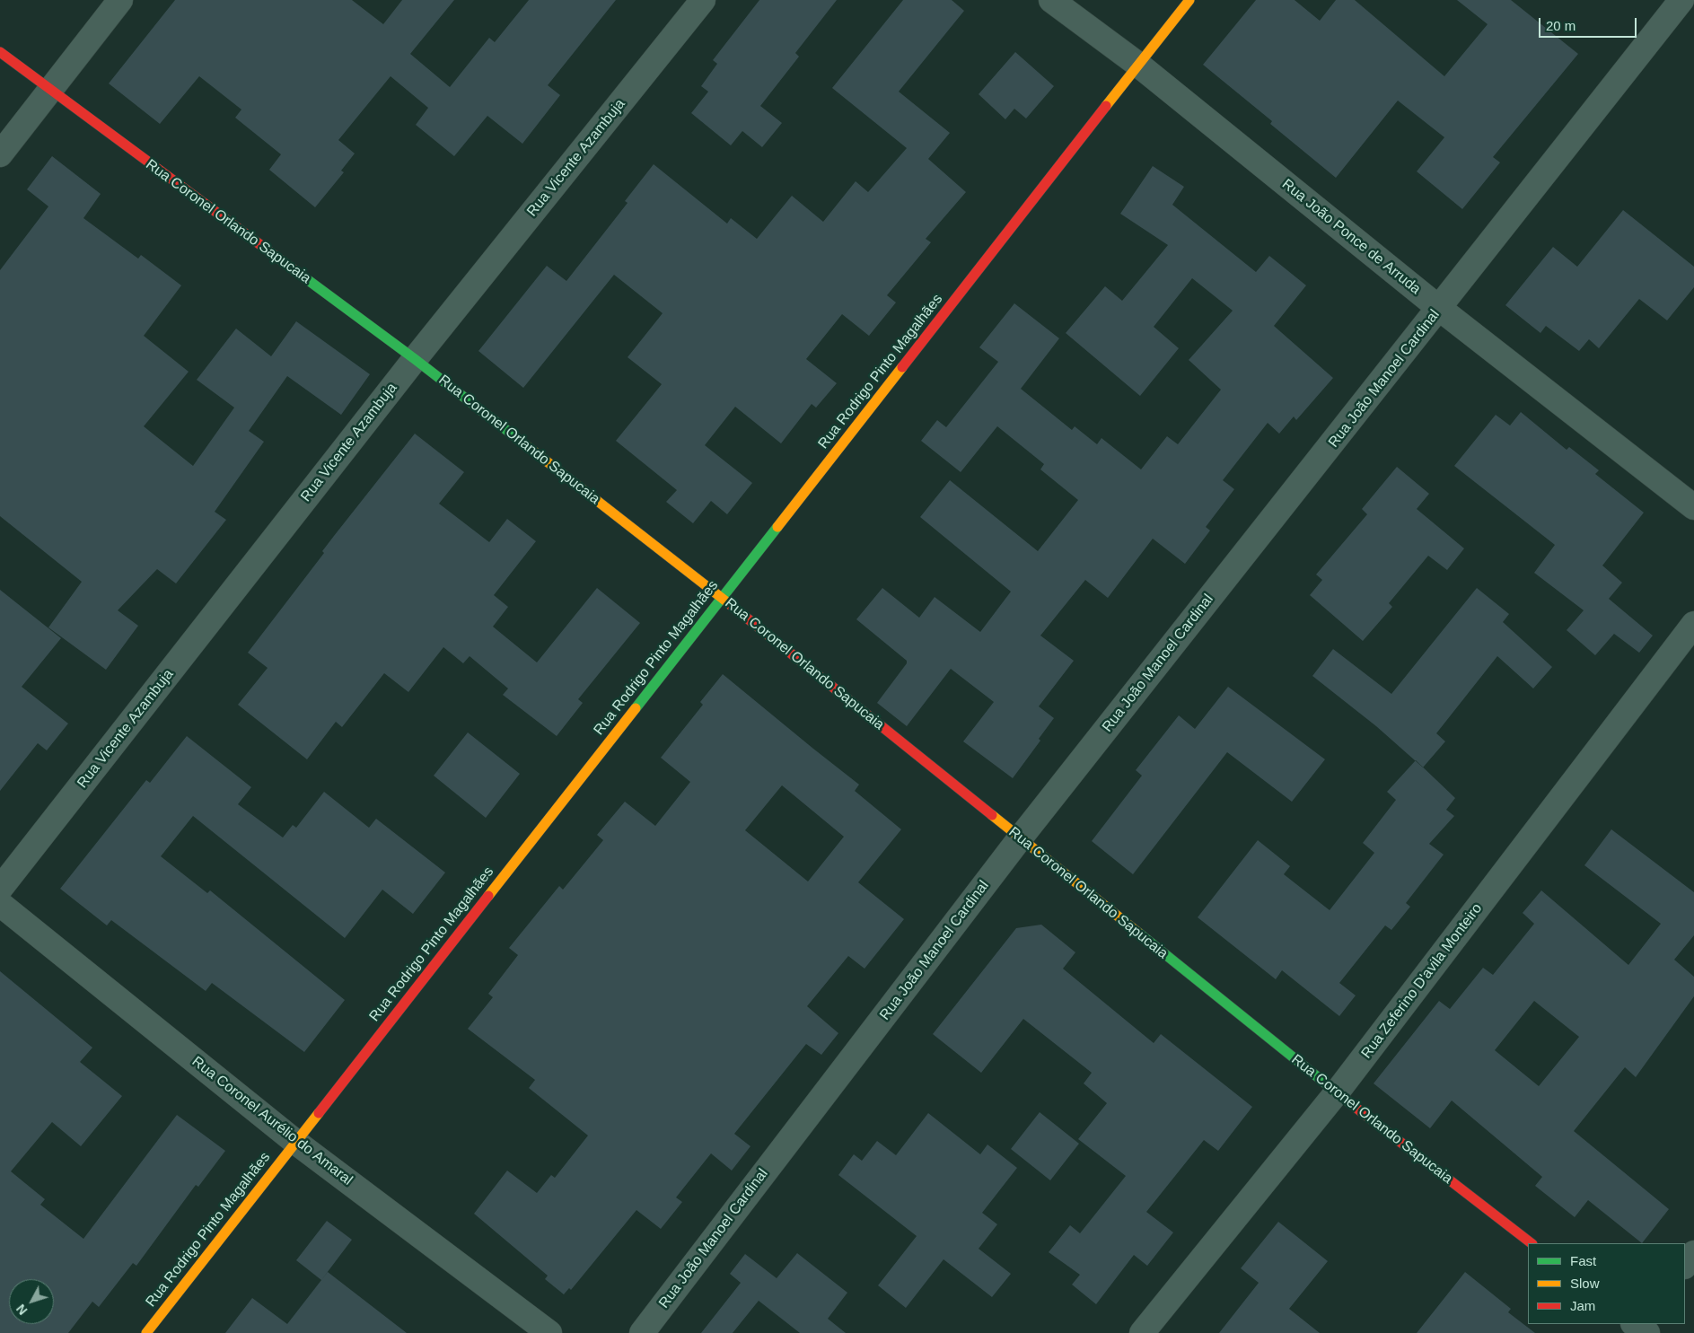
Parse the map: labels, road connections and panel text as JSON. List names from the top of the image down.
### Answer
{
  "streets": {
    "street": [
      "Rua Vicente Azambuja",
      "Rua Coronel Orlando Sapucaia",
      "Rua João Ponce de Arruda",
      "Rua Rodrigo Pinto Magalhães",
      "Rua João Manoel Cardinal",
      "Rua Zeferino D'avila Monteiro",
      "Rua Coronel Aurélio do Amaral"
    ]
  },
  "crossings": [
    ["Rua Vicente Azambuja", "Rua Coronel Orlando Sapucaia"],
    ["Rua Coronel Orlando Sapucaia", "Rua Rodrigo Pinto Magalhães"],
    ["Rua Coronel Orlando Sapucaia", "Rua João Manoel Cardinal"],
    ["Rua Coronel Orlando Sapucaia", "Rua Zeferino D'avila Monteiro"],
    ["Rua João Ponce de Arruda", "Rua Rodrigo Pinto Magalhães"],
    ["Rua João Ponce de Arruda", "Rua João Manoel Cardinal"],
    ["Rua Rodrigo Pinto Magalhães", "Rua Coronel Aurélio do Amaral"]
  ],
  "legend": ["Fast", "Slow", "Jam"],
  "scale_bar": "20 m",
  "north": "bottom left"
}
